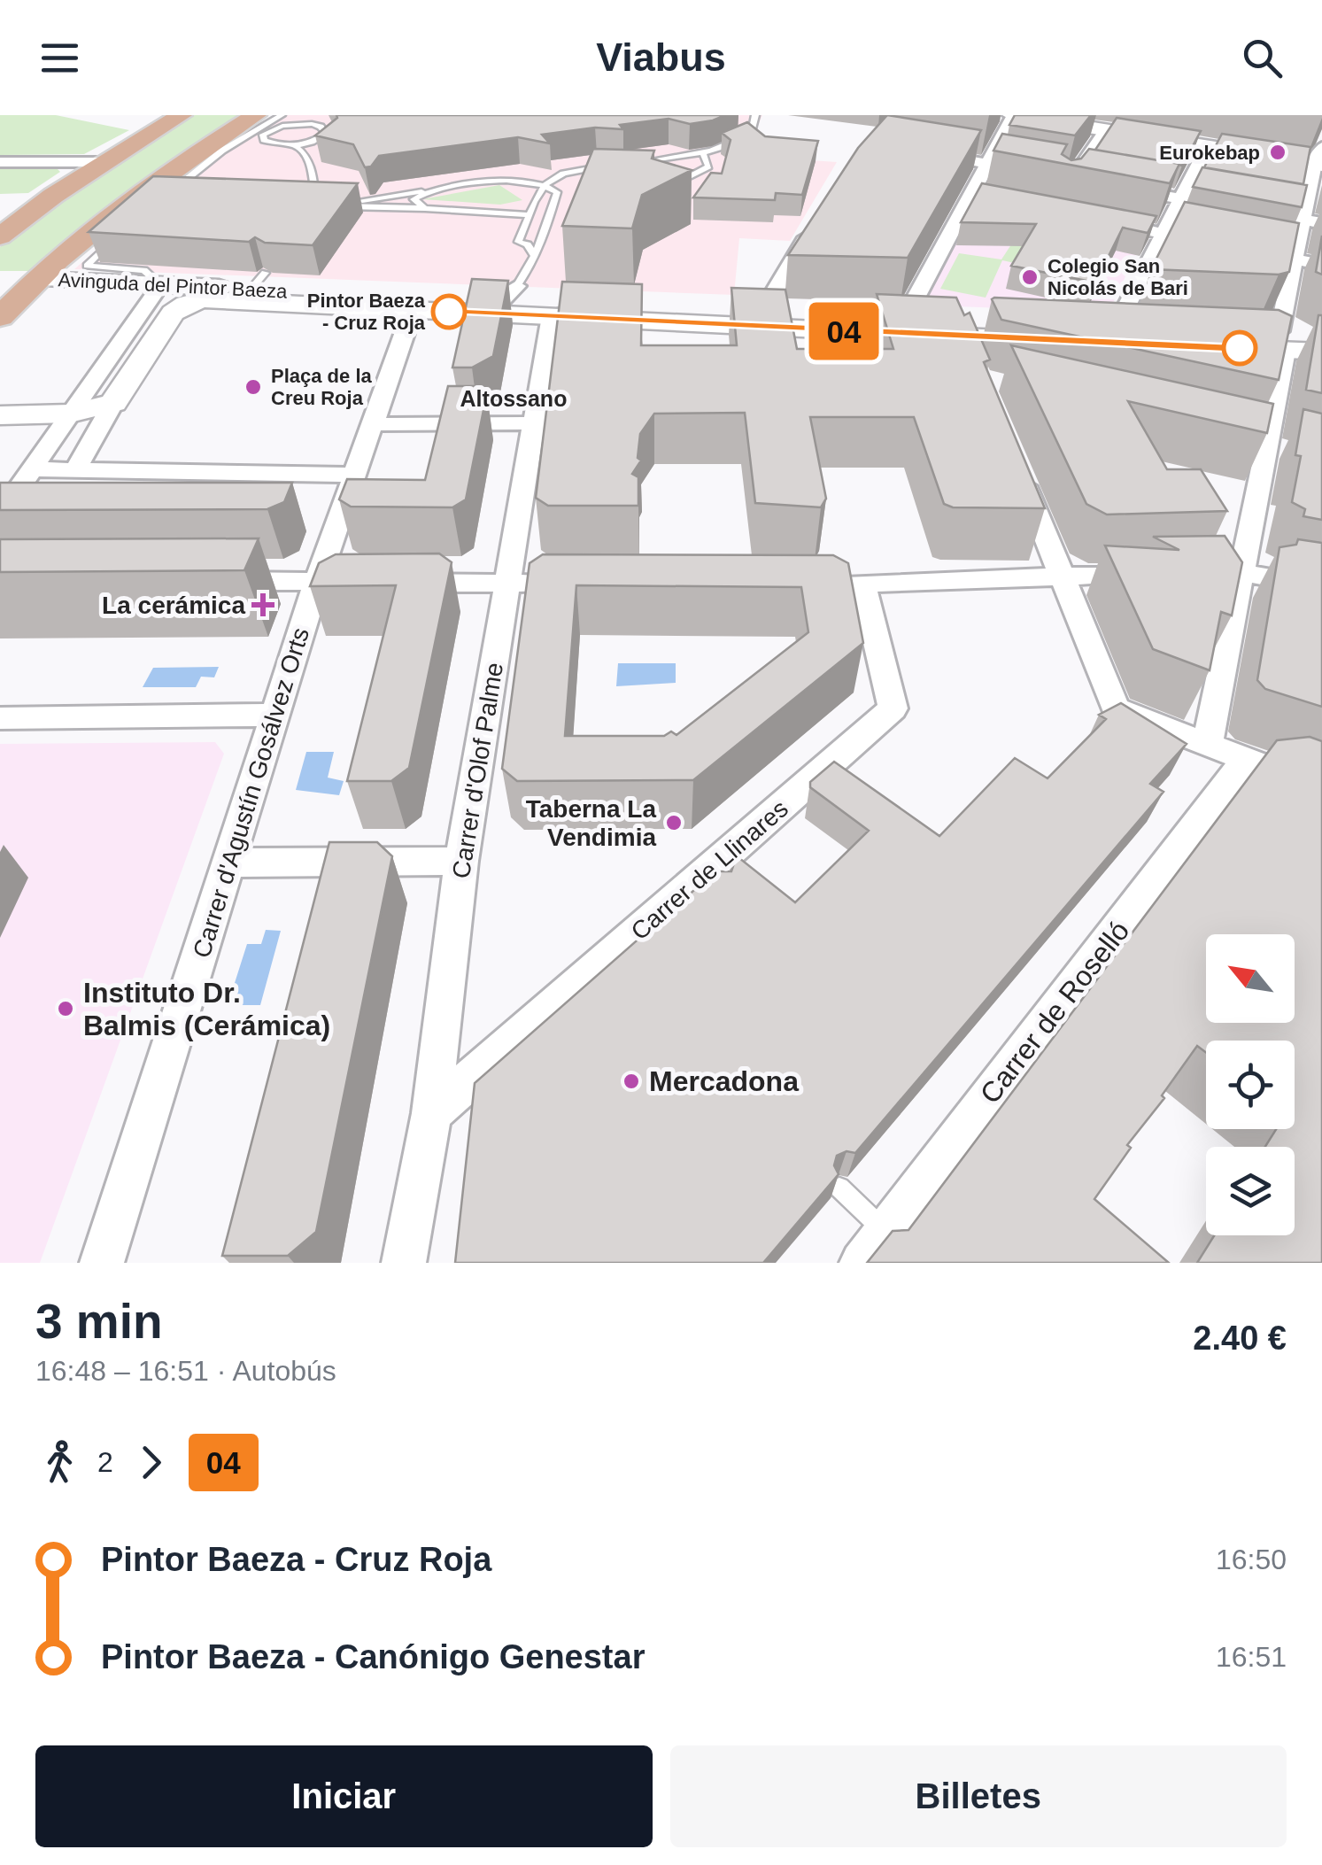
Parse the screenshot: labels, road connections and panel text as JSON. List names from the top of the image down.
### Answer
{
  "streets": {
    "main road": ["Avinguda del Pintor Baeza"],
    "street": [
      "Carrer d'Olof Palme",
      "Carrer d'Agustín Gosálvez Orts",
      "Carrer de Llinares",
      "Carrer de Roselló"
    ]
  },
  "crossings": [
    ["Avinguda del Pintor Baeza", "Carrer d'Olof Palme"],
    ["Carrer d'Olof Palme", "Carrer de Llinares"]
  ],
  "districts": ["Altossano"],
  "places": {
    "other": [
      "Eurokebap",
      "Colegio San Nicolás de Bari",
      "Pintor Baeza - Cruz Roja",
      "Plaça de la Creu Roja",
      "Taberna La Vendimia",
      "Instituto Dr. Balmis (Cerámica)",
      "Mercadona"
    ],
    "health": ["La cerámica"]
  },
  "lines": ["bus line 04"],
  "north": "top left",
  "page": {
    "header": "Viabus",
    "on_map": "04",
    "heading": ["3 min", "16:48 – 16:51 · Autobús", "2.40 €"],
    "legs": ["2", "04"],
    "list": [
      {
        "name": "Pintor Baeza - Cruz Roja",
        "value": "16:50"
      },
      {
        "name": "Pintor Baeza - Canónigo Genestar",
        "value": "16:51"
      }
    ],
    "buttons": ["Iniciar", "Billetes"]
  }
}
